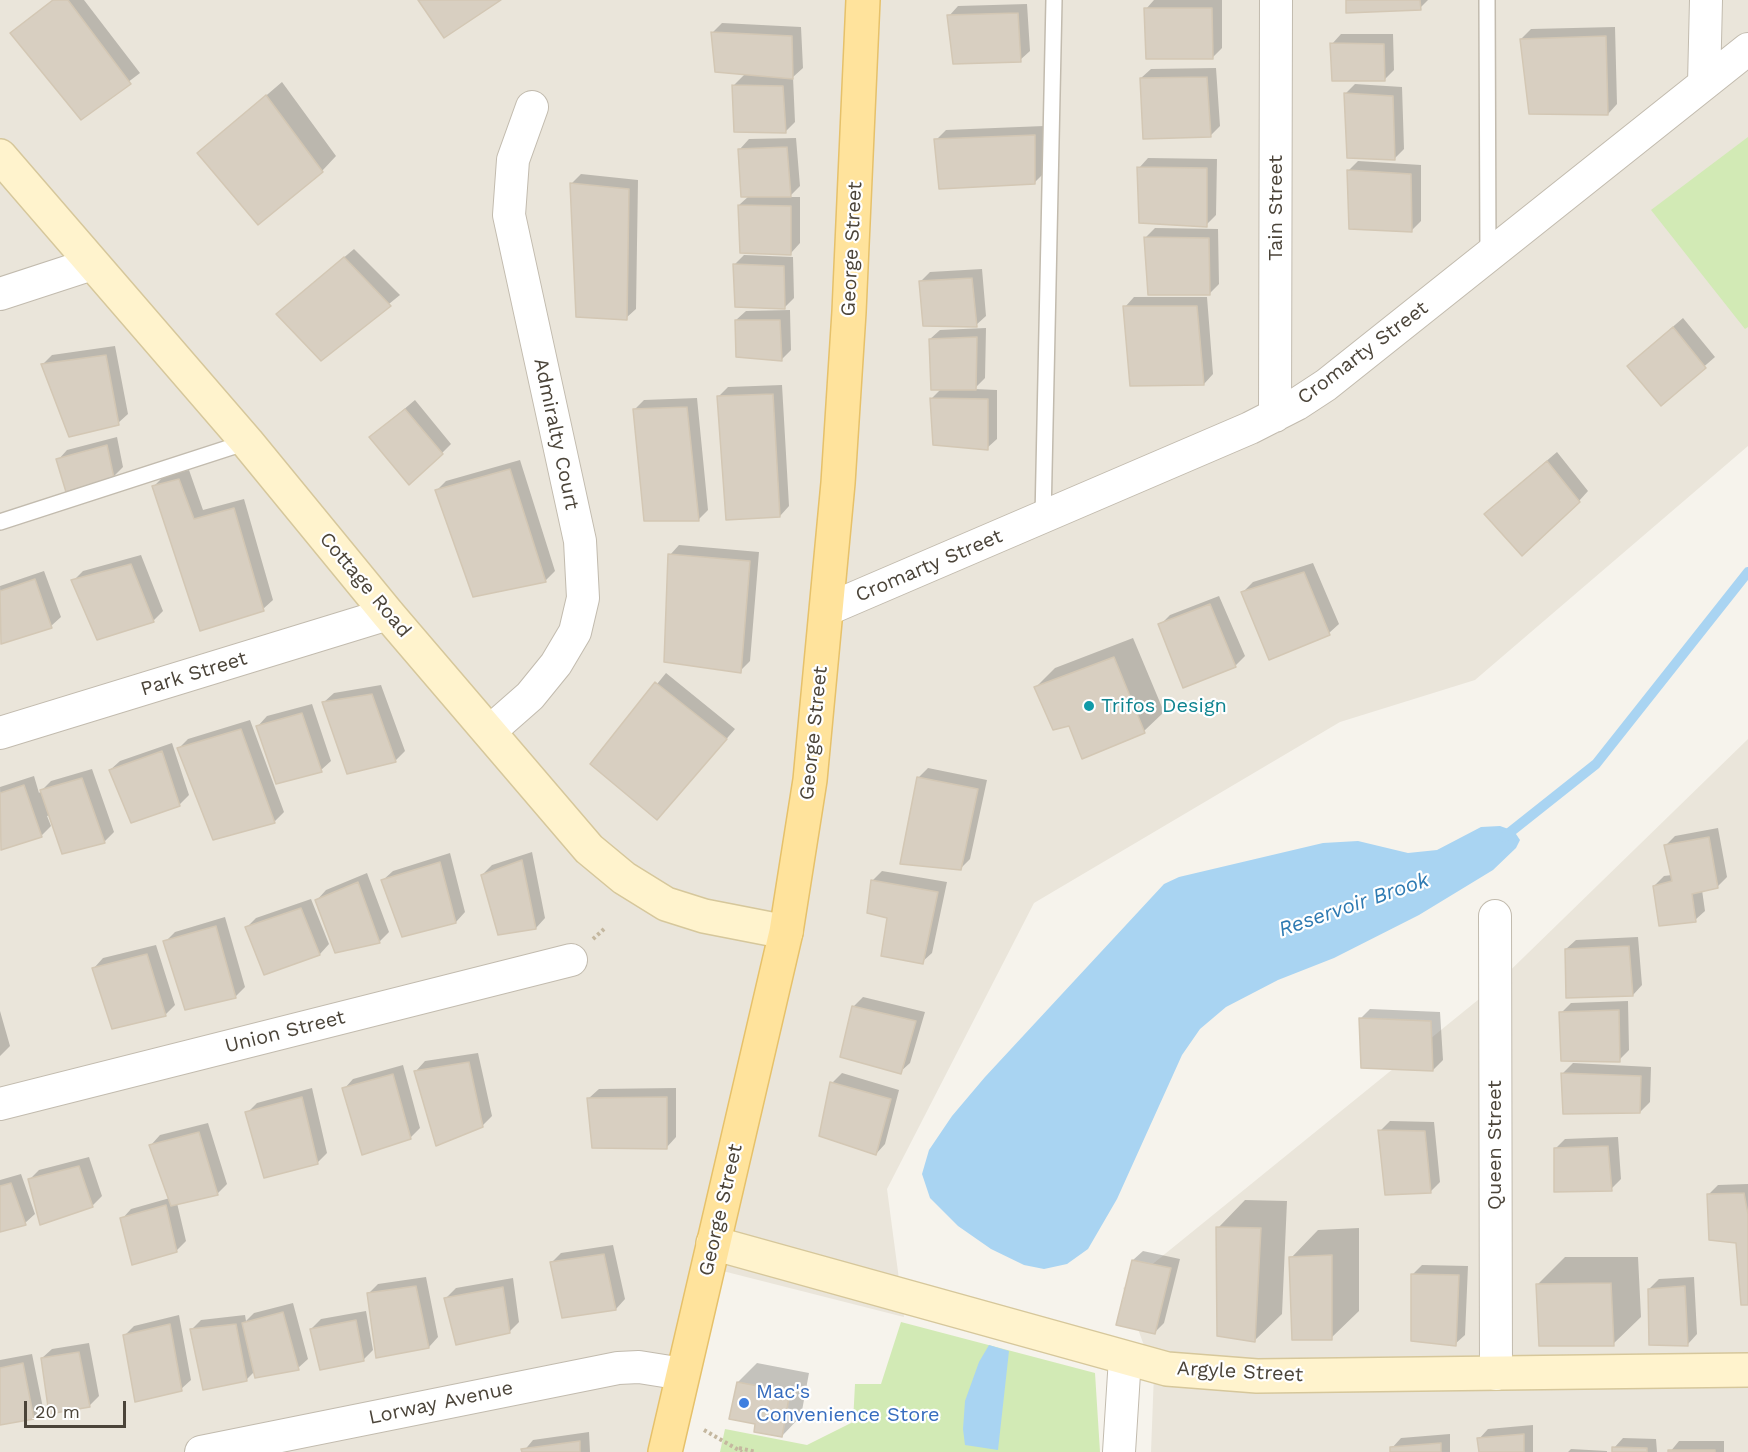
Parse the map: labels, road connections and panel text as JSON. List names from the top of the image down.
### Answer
{
  "streets": {
    "main road": ["George Street", "Cottage Road", "Argyle Street"],
    "street": [
      "Tain Street",
      "Cromarty Street",
      "Admiralty Court",
      "Park Street",
      "Union Street",
      "Queen Street",
      "Lorway Avenue"
    ]
  },
  "crossings": [
    ["Tain Street", "Cromarty Street"],
    ["George Street", "Cromarty Street"],
    ["George Street", "Cottage Road"],
    ["George Street", "Argyle Street"],
    ["George Street", "Lorway Avenue"],
    ["Admiralty Court", "Cottage Road"],
    ["Cottage Road", "Park Street"],
    ["Queen Street", "Argyle Street"]
  ],
  "water": ["Reservoir Brook"],
  "places": ["Trifos Design", "Mac's Convenience Store"],
  "scale_bar": "20 m"
}
